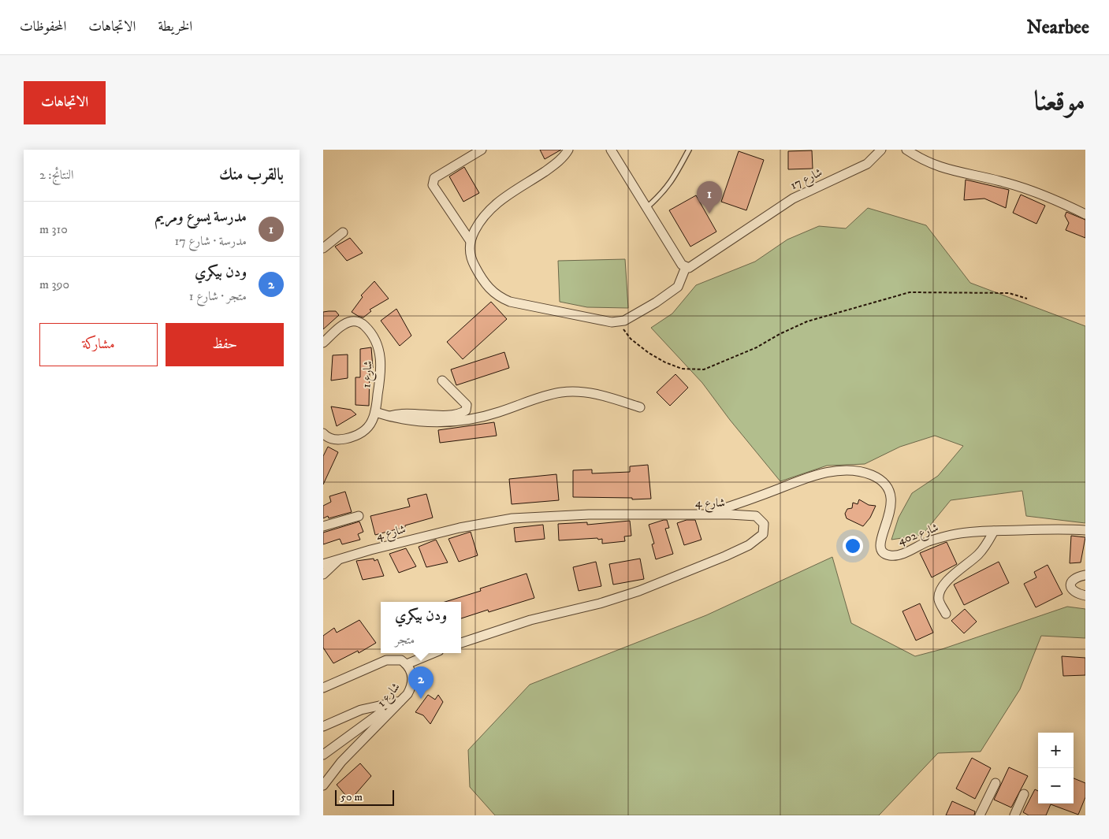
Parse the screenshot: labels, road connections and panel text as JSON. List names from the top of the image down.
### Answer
{
  "streets": {
    "street": [
      "شارع 17",
      "شارع 1",
      "شارع 4",
      "شارع 402"
    ]
  },
  "crossings": [
    ["شارع 4", "شارع 402"]
  ],
  "scale_bar": "50 m",
  "page": {
    "header": "Nearbee",
    "nav": ["الخريطة", "الاتجاهات", "المحفوظات"],
    "title": "موقعنا",
    "buttons": [
      "الاتجاهات",
      ["حفظ", "مشاركة"]
    ],
    "heading": ["بالقرب منك", "النتائج: 2"],
    "pins": ["1", "2"],
    "list": [
      {
        "mark": "1",
        "name": "مدرسة يسوع ومريم",
        "note": "مدرسة · شارع 17",
        "value": "310 m"
      },
      {
        "mark": "2",
        "name": "ودن بيكري",
        "note": "متجر · شارع 1",
        "value": "390 m"
      }
    ],
    "popup": ["ودن بيكري", "متجر"],
    "map_buttons": ["+", "−"],
    "scale": "50 m"
  }
}
